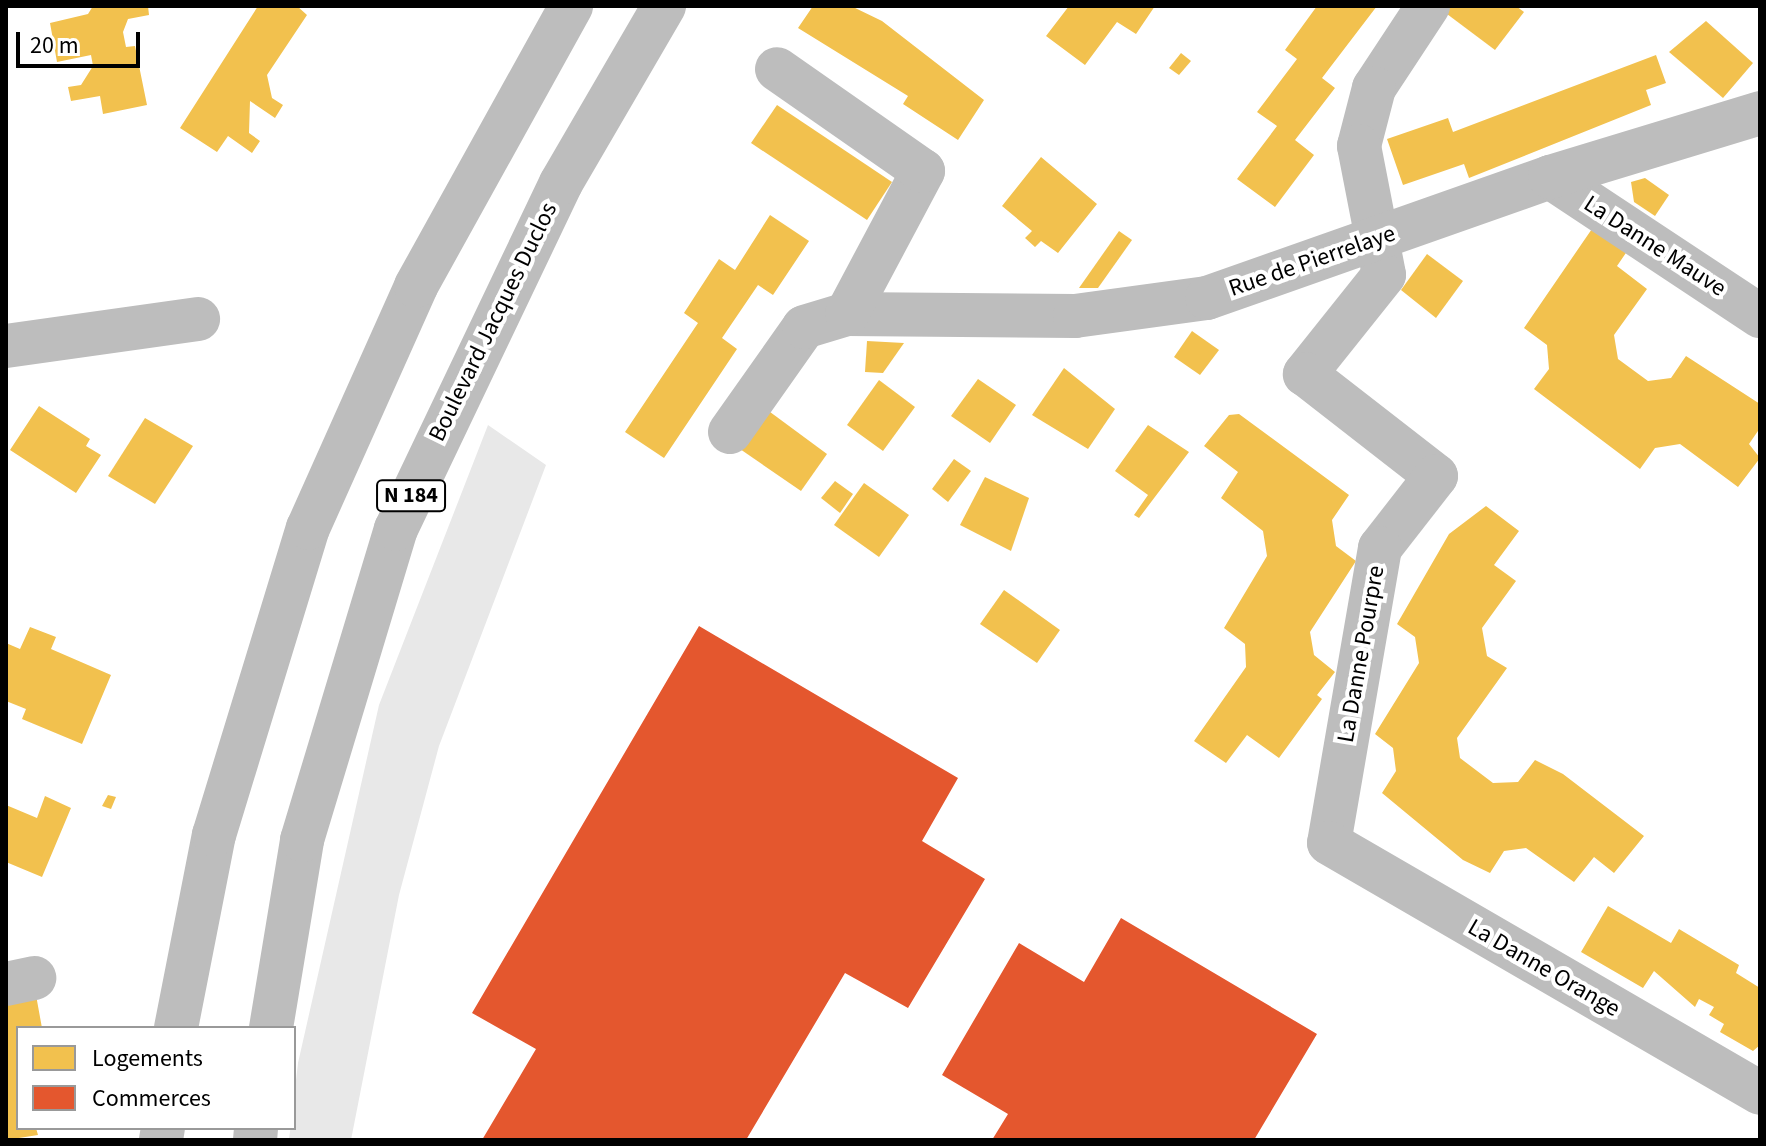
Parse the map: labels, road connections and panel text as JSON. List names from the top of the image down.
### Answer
{
  "streets": {
    "street": [
      "La Danne Mauve",
      "Rue de Pierrelaye",
      "Boulevard Jacques Duclos",
      "N 184",
      "La Danne Pourpre",
      "La Danne Orange"
    ]
  },
  "crossings": [
    ["La Danne Mauve", "Rue de Pierrelaye"],
    ["Rue de Pierrelaye", "La Danne Pourpre"],
    ["La Danne Pourpre", "La Danne Orange"]
  ],
  "legend": ["Logements", "Commerces"],
  "scale_bar": "20 m"
}
